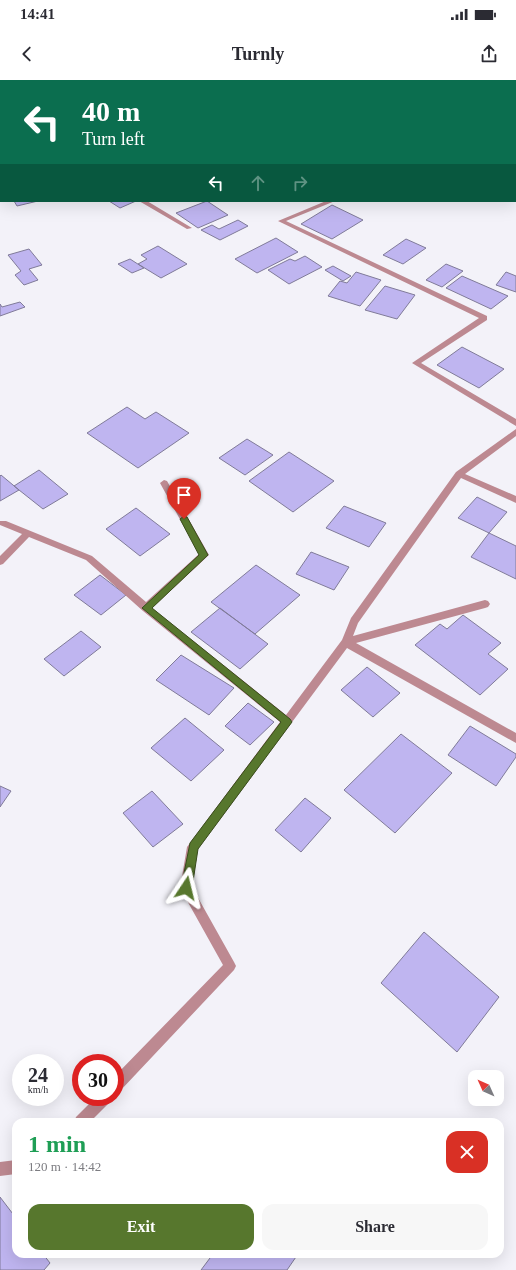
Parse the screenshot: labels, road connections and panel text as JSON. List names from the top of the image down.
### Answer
{
  "north": "top left",
  "page": {
    "status": "14:41",
    "header": "Turnly",
    "turn": ["40 m", "Turn left"],
    "speed": "24 km/h",
    "limit": "30",
    "heading": ["1 min", "120 m · 14:42"],
    "buttons": ["Exit", "Share"]
  }
}
